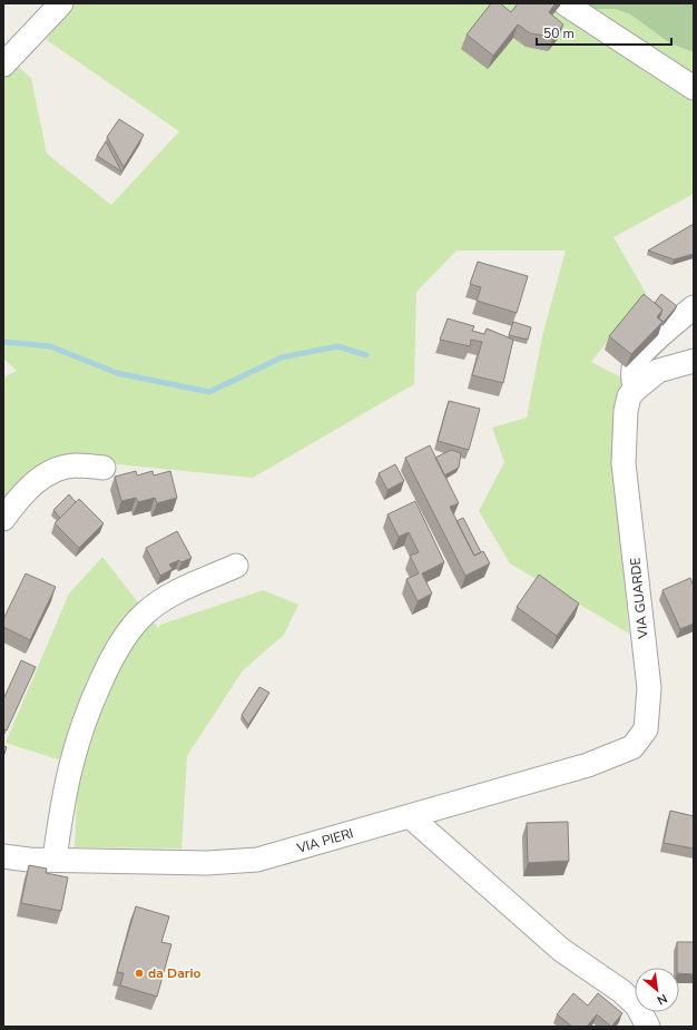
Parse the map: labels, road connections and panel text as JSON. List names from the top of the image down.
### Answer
{
  "streets": {
    "street": ["VIA GUARDE", "VIA PIERI"]
  },
  "crossings": [
    ["VIA GUARDE", "VIA PIERI"]
  ],
  "places": ["da Dario"],
  "scale_bar": "50 m",
  "north": "bottom right"
}
